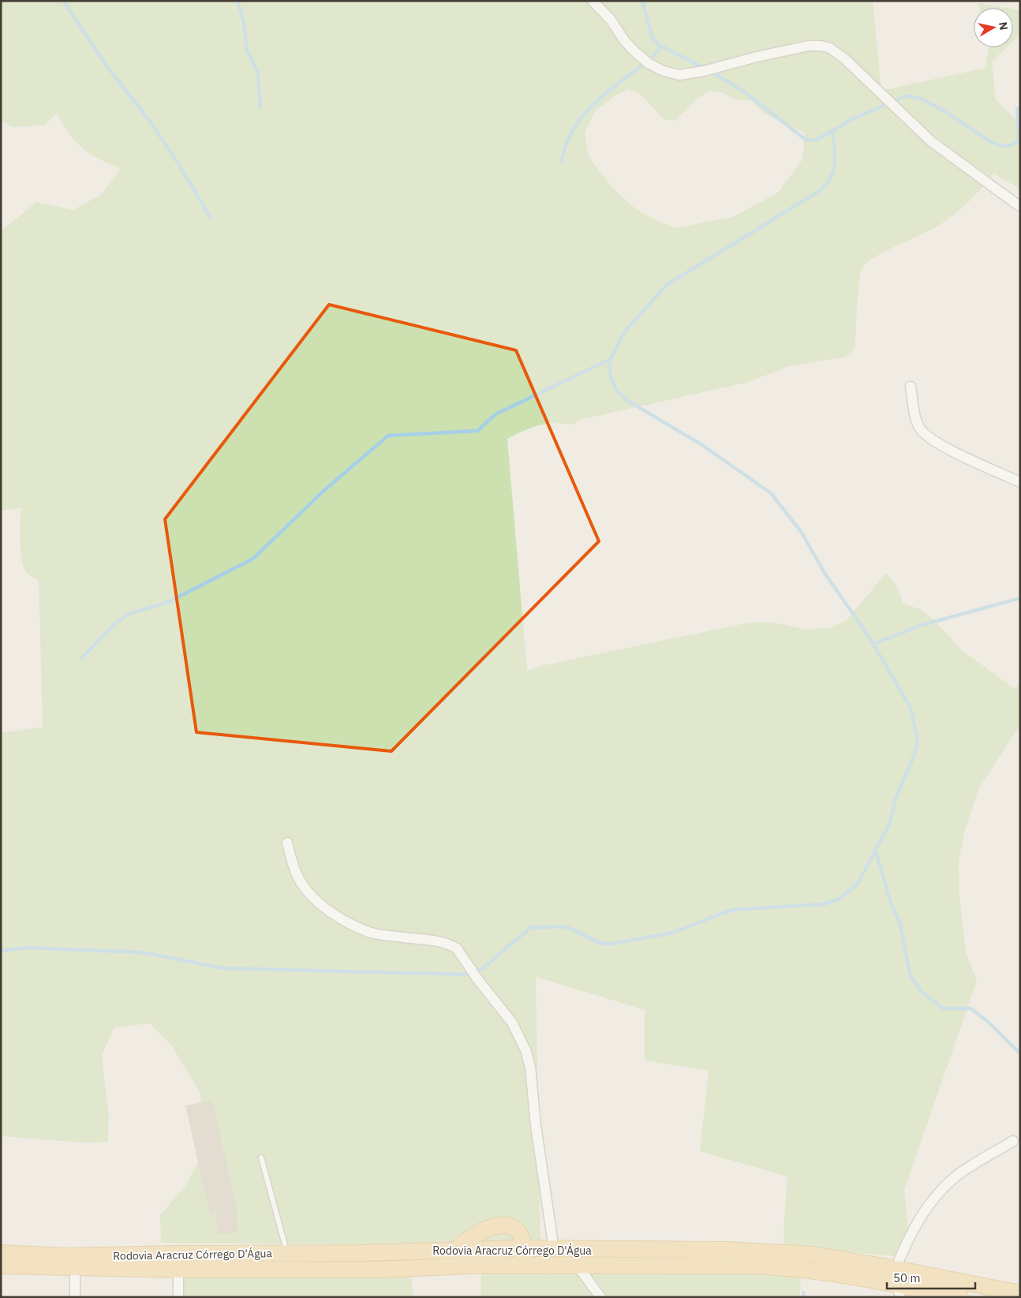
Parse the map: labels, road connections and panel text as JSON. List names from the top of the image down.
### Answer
{
  "streets": {
    "main road": ["Rodovia Aracruz Córrego D'Água"]
  },
  "scale_bar": "50 m",
  "north": "right"
}
